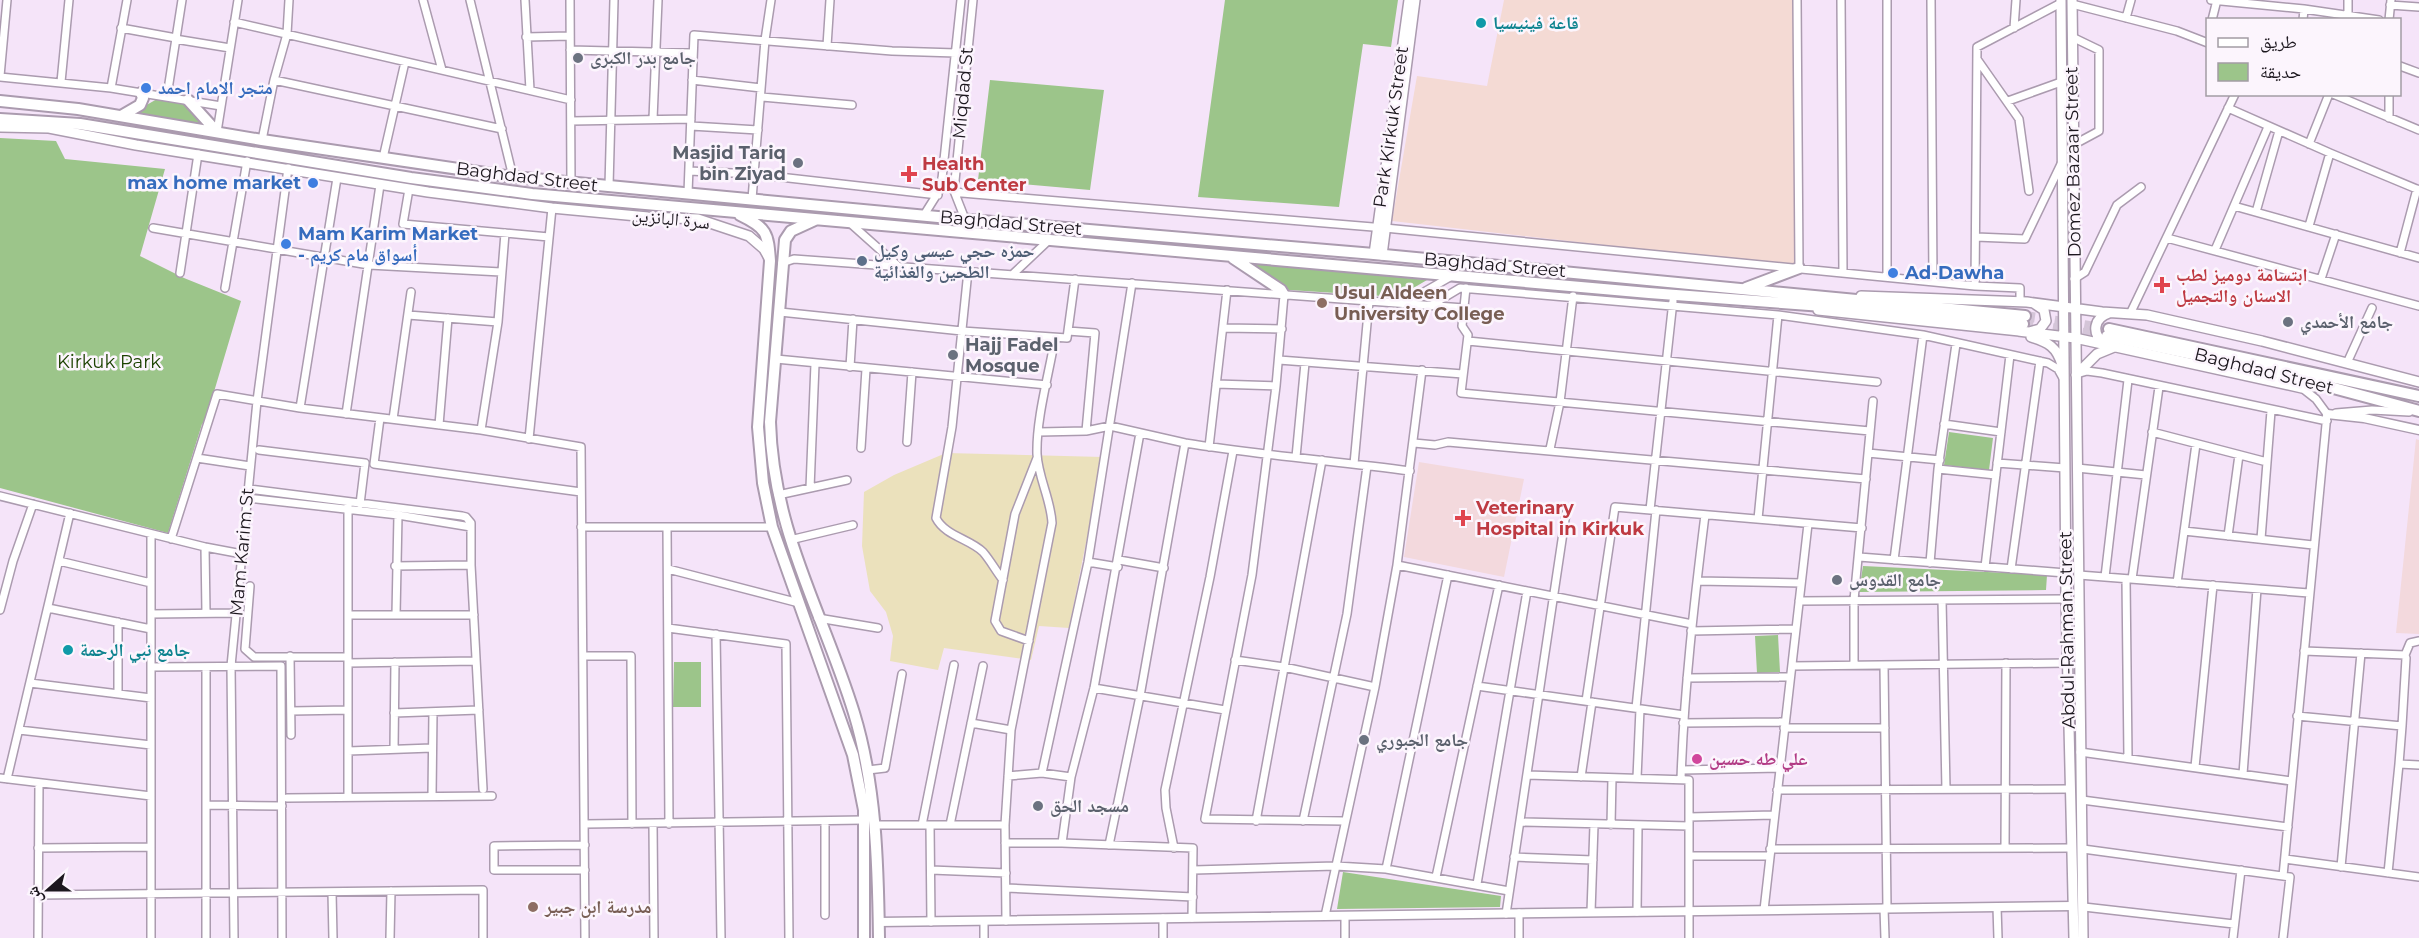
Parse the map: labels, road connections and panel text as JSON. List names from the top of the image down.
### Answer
{
  "streets": {
    "main road": [
      "Park Kirkuk Street",
      "Domez Bazaar Street",
      "Baghdad Street",
      "سرة البانزين",
      "Abdul-Rahman Street"
    ],
    "street": ["Miqdad St", "Mam Karim St"]
  },
  "crossings": [
    ["Miqdad St", "Baghdad Street"],
    ["Domez Bazaar Street", "Abdul-Rahman Street"],
    ["Baghdad Street", "سرة البانزين"]
  ],
  "parks": ["Kirkuk Park"],
  "places": {
    "other": [
      "قاعة فينيسيا",
      "جامع بدر الكبرى",
      "متجر الامام احمد",
      "Masjid Tariq bin Ziyad",
      "max home market",
      "Mam Karim Market - أسواق مام كريم",
      "حمزه حجي عيسى وكيل الطحين والغذائية",
      "Ad-Dawha",
      "Usul Aldeen University College",
      "جامع الأحمدي",
      "Hajj Fadel Mosque",
      "جامع القدوس",
      "جامع نبي الرحمة",
      "جامع الجبوري",
      "علي طه حسين",
      "مسجد الحق",
      "مدرسة ابن جبير"
    ],
    "health": ["Health Sub Center", "ابتسامة دوميز لطب الاسنان والتجميل", "Veterinary Hospital in Kirkuk"]
  },
  "legend": ["طريق", "حديقة"],
  "north": "left"
}
